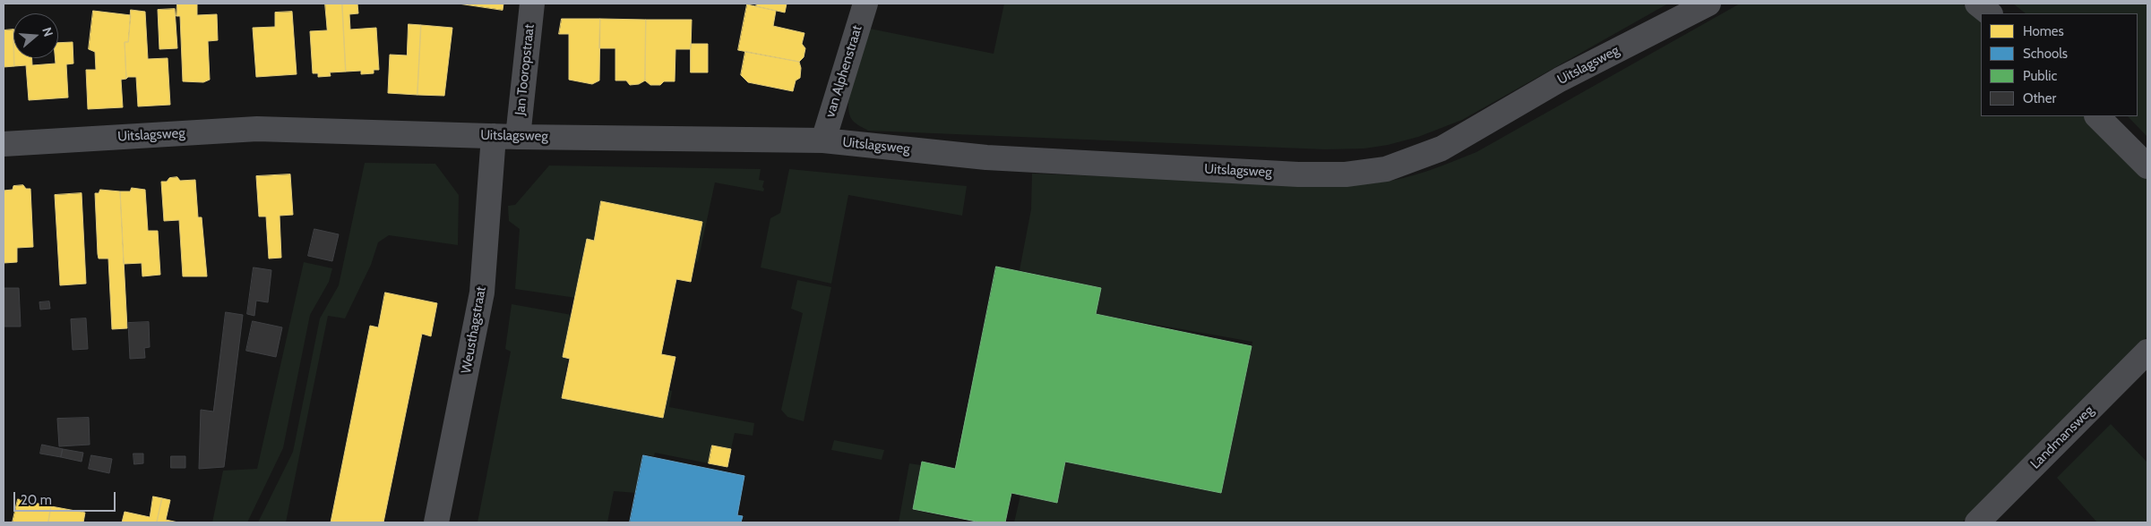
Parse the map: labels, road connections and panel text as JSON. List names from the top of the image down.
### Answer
{
  "streets": {
    "street": [
      "Uitslagsweg",
      "Jan Tooropstraat",
      "van Alphenstraat",
      "Weusthagstraat",
      "Landmansweg"
    ]
  },
  "crossings": [
    ["Uitslagsweg", "Jan Tooropstraat"],
    ["Uitslagsweg", "van Alphenstraat"],
    ["Uitslagsweg", "Weusthagstraat"]
  ],
  "legend": [
    "Homes",
    "Schools",
    "Public",
    "Other"
  ],
  "scale_bar": "20 m",
  "north": "right"
}
